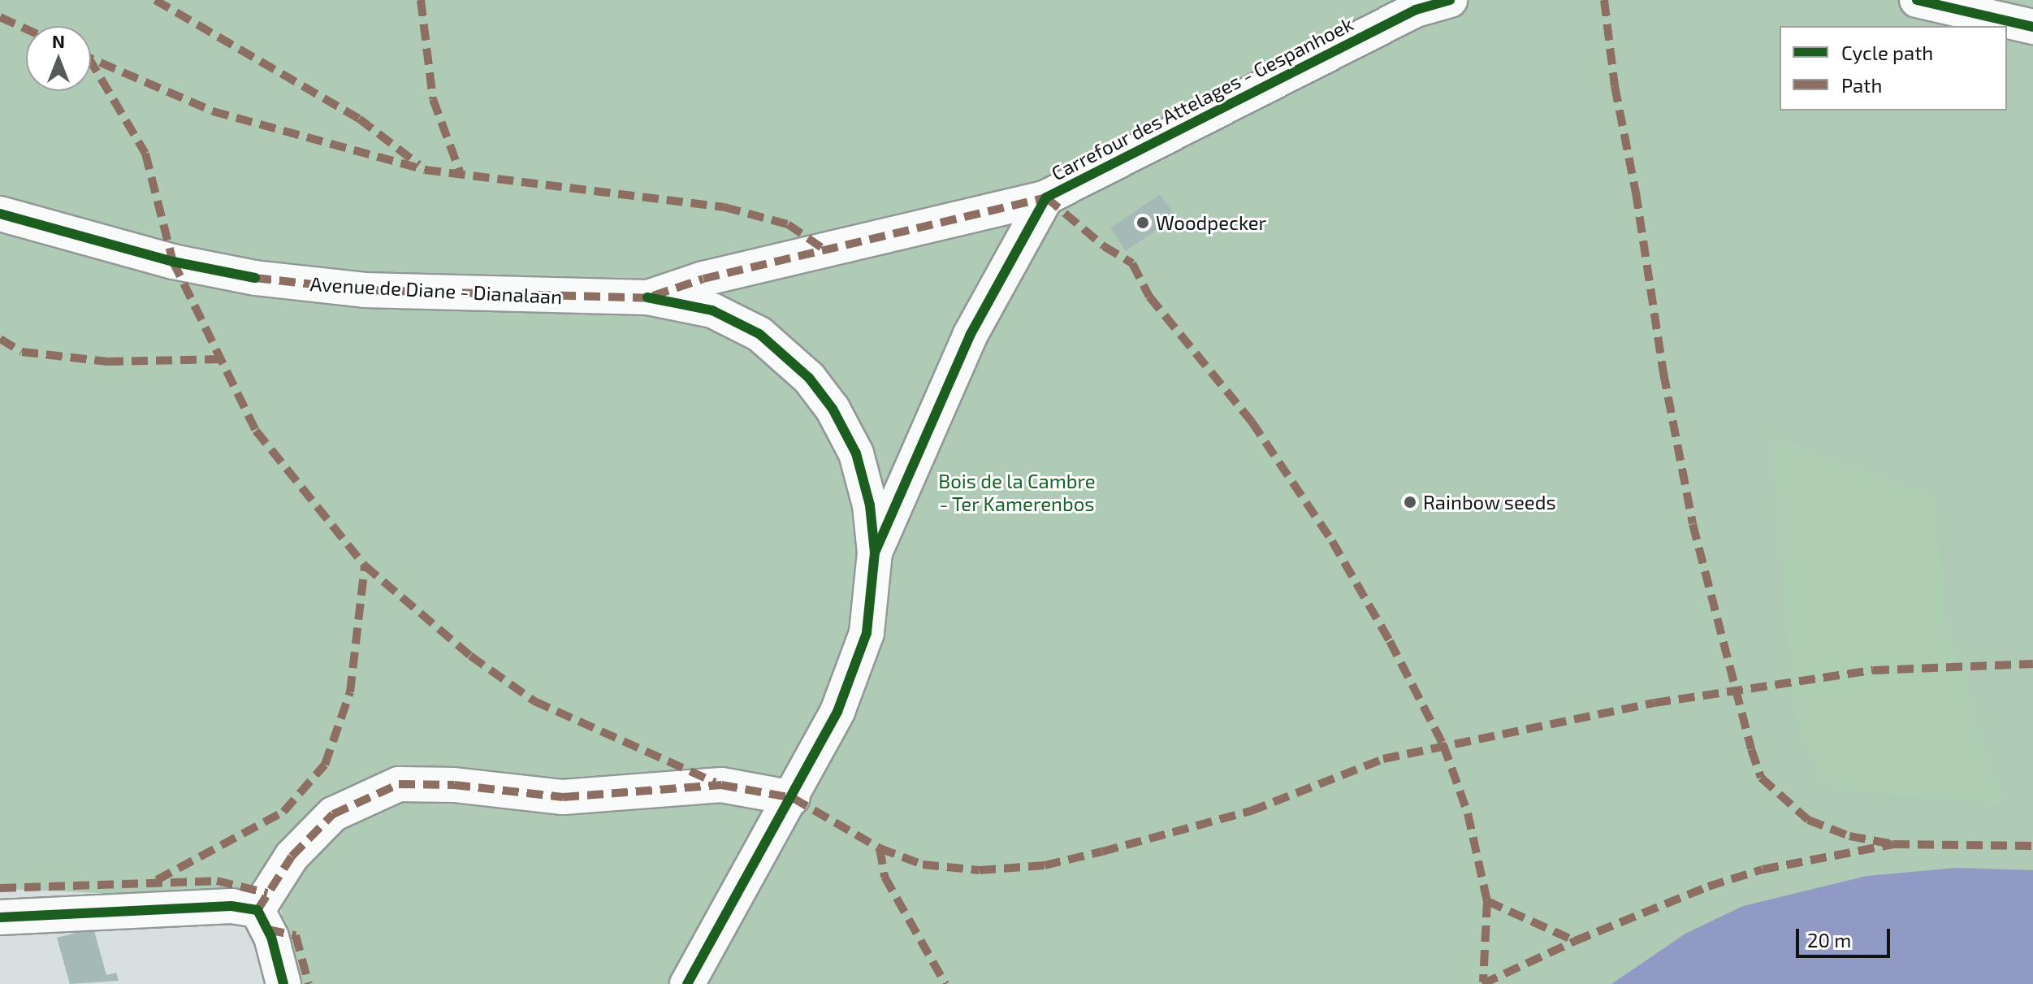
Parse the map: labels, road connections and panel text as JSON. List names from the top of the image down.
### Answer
{
  "streets": {
    "street": ["Carrefour des Attelages - Gespanhoek", "Avenue de Diane - Dianalaan"]
  },
  "crossings": [
    ["Carrefour des Attelages - Gespanhoek", "Avenue de Diane - Dianalaan"]
  ],
  "parks": ["Bois de la Cambre - Ter Kamerenbos"],
  "places": ["Woodpecker", "Rainbow seeds"],
  "legend": ["Cycle path", "Path"],
  "scale_bar": "20 m",
  "north": "top"
}
